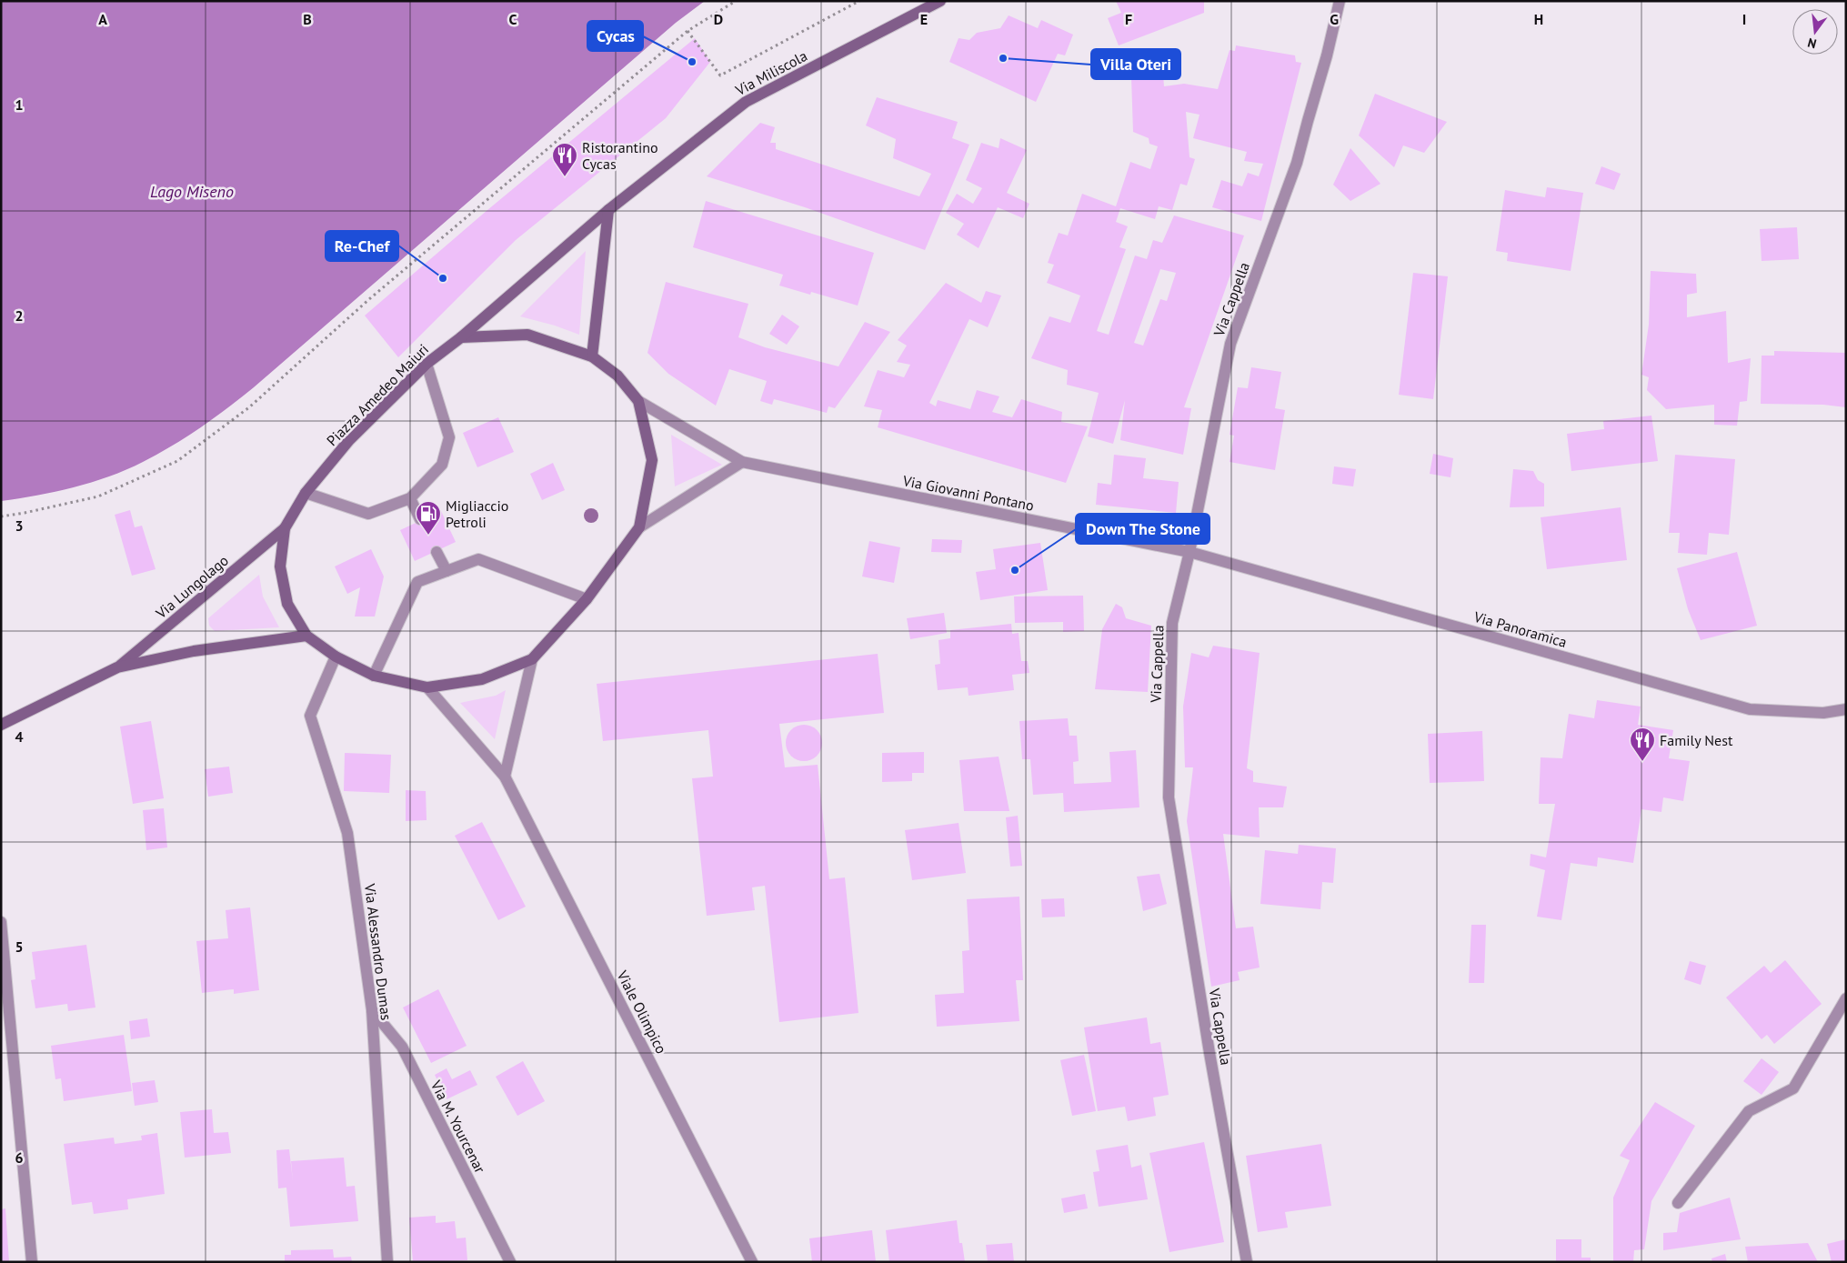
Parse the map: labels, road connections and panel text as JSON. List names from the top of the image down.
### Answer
{
  "streets": {
    "main road": ["Via Miliscola", "Piazza Amedeo Maiuri", "Via Lungolago"],
    "street": [
      "Via Cappella",
      "Via Giovanni Pontano",
      "Via Panoramica",
      "Via Alessandro Dumas",
      "Viale Olimpico",
      "Via M. Yourcenar"
    ]
  },
  "crossings": [
    ["Via Miliscola", "Piazza Amedeo Maiuri"],
    ["Via Cappella", "Via Giovanni Pontano"],
    ["Via Cappella", "Via Panoramica"],
    ["Piazza Amedeo Maiuri", "Via Giovanni Pontano"],
    ["Piazza Amedeo Maiuri", "Via Lungolago"],
    ["Piazza Amedeo Maiuri", "Via Alessandro Dumas"],
    ["Piazza Amedeo Maiuri", "Viale Olimpico"],
    ["Via Giovanni Pontano", "Via Panoramica"],
    ["Via Alessandro Dumas", "Via M. Yourcenar"]
  ],
  "water": ["Lago Miseno"],
  "places": {
    "other": [
      "Villa Oteri",
      "Cycas",
      "Re-Chef",
      "Down The Stone"
    ],
    "restaurant": ["Ristorantino Cycas", "Family Nest"],
    "fuel station": ["Migliaccio Petroli"]
  },
  "north": "bottom",
  "grid": {
    "columns": [
      "A",
      "B",
      "C",
      "D",
      "E",
      "F",
      "G",
      "H",
      "I"
    ],
    "rows": [
      "1",
      "2",
      "3",
      "4",
      "5",
      "6"
    ]
  }
}
